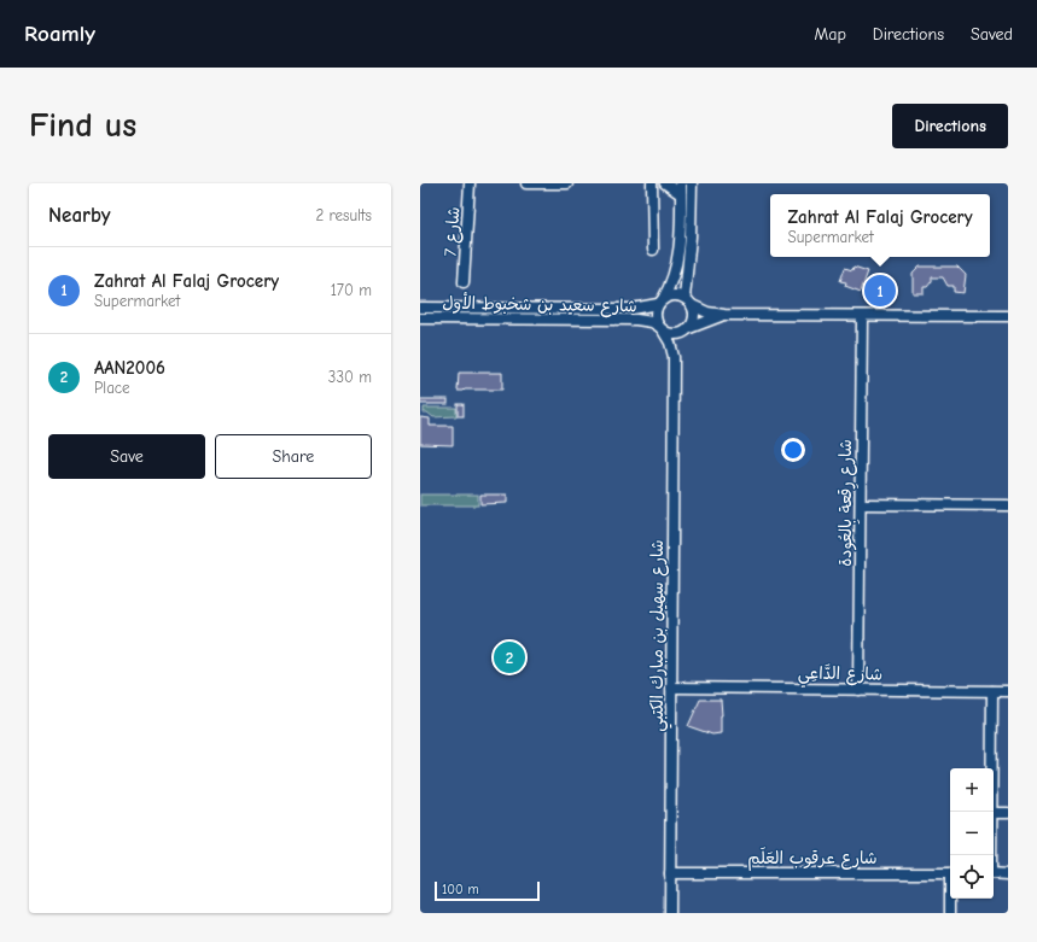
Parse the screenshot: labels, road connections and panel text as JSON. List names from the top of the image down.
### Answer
{
  "streets": {
    "street": [
      "شارع 7",
      "شارع سعيد بن شخبوط الأول",
      "شارع رِقعة بِالعُودة",
      "شارع سهيل بن مبارك الكتبي",
      "شارع الدَّاعِي",
      "شارع عرقوب العَلَم"
    ]
  },
  "crossings": [
    ["شارع سعيد بن شخبوط الأول", "شارع سهيل بن مبارك الكتبي"],
    ["شارع رِقعة بِالعُودة", "شارع الدَّاعِي"],
    ["شارع سهيل بن مبارك الكتبي", "شارع الدَّاعِي"],
    ["شارع سهيل بن مبارك الكتبي", "شارع عرقوب العَلَم"]
  ],
  "scale_bar": "100 m",
  "page": {
    "header": "Roamly",
    "nav": ["Map", "Directions", "Saved"],
    "buttons": [
      "Directions",
      ["Save", "Share"]
    ],
    "title": "Find us",
    "heading": ["Nearby", "2 results"],
    "popup": ["Zahrat Al Falaj Grocery", "Supermarket"],
    "list": [
      {
        "mark": "1",
        "name": "Zahrat Al Falaj Grocery",
        "note": "Supermarket",
        "value": "170 m"
      },
      {
        "mark": "2",
        "name": "AAN2006",
        "note": "Place",
        "value": "330 m"
      }
    ],
    "pins": ["1", "2"],
    "map_buttons": ["+", "−"],
    "scale": "100 m"
  }
}
